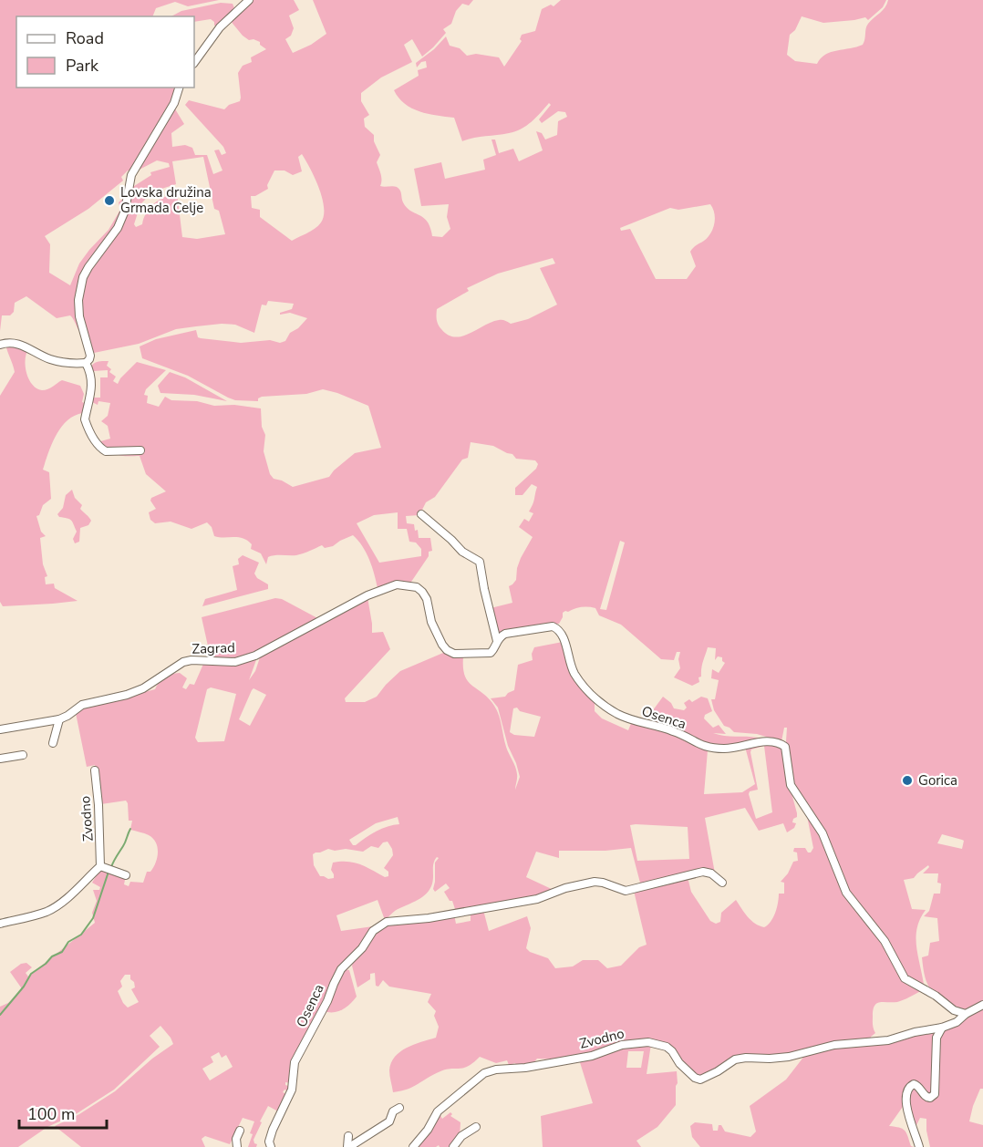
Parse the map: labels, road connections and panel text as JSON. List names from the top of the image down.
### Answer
{
  "streets": {
    "street": ["Zagrad", "Osenca", "Zvodno"]
  },
  "crossings": [
    ["Zagrad", "Osenca"],
    ["Osenca", "Zvodno"]
  ],
  "places": ["Lovska družina Grmada Celje", "Gorica"],
  "legend": ["Road", "Park"],
  "scale_bar": "100 m"
}
